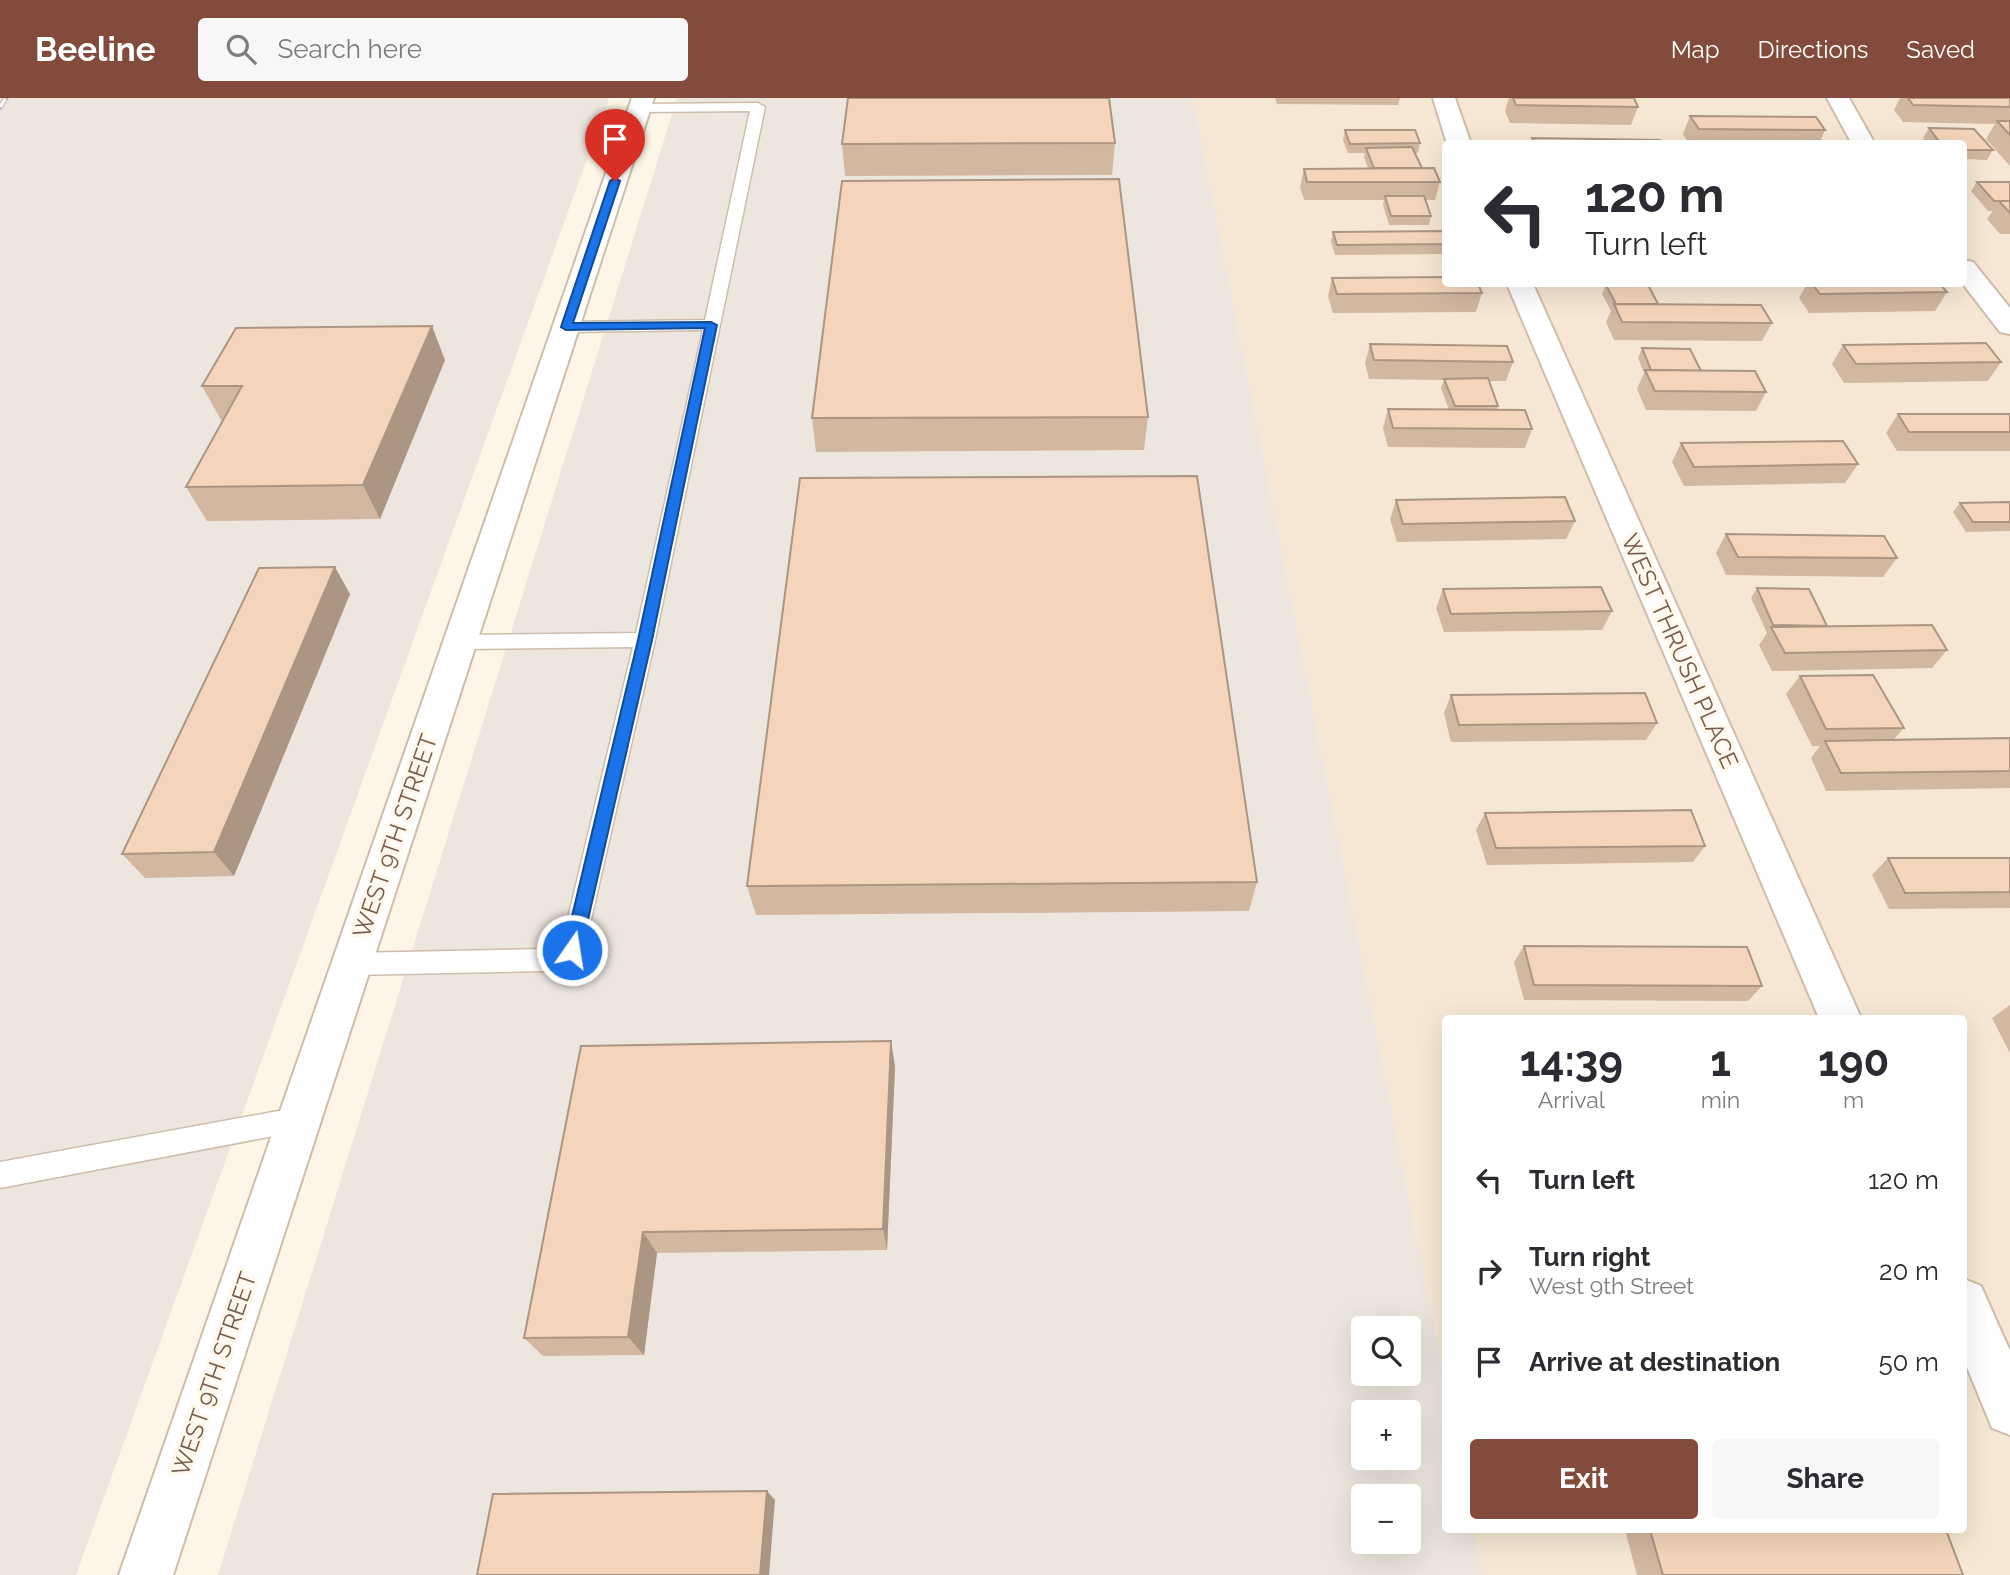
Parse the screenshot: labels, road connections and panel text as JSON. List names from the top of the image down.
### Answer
{
  "streets": {
    "street": ["WEST THRUSH PLACE", "WEST 9TH STREET"]
  },
  "page": {
    "header": "Beeline",
    "search": "Search here",
    "nav": ["Map", "Directions", "Saved"],
    "turn": ["120 m", "Turn left"],
    "eta": [
      "14:39",
      "Arrival",
      "1",
      "min",
      "190",
      "m"
    ],
    "list": [
      {
        "name": "Turn left",
        "value": "120 m"
      },
      {
        "name": "Turn right",
        "note": "West 9th Street",
        "value": "20 m"
      },
      {
        "name": "Arrive at destination",
        "value": "50 m"
      }
    ],
    "map_buttons": ["+", "−"],
    "buttons": ["Exit", "Share"]
  }
}
